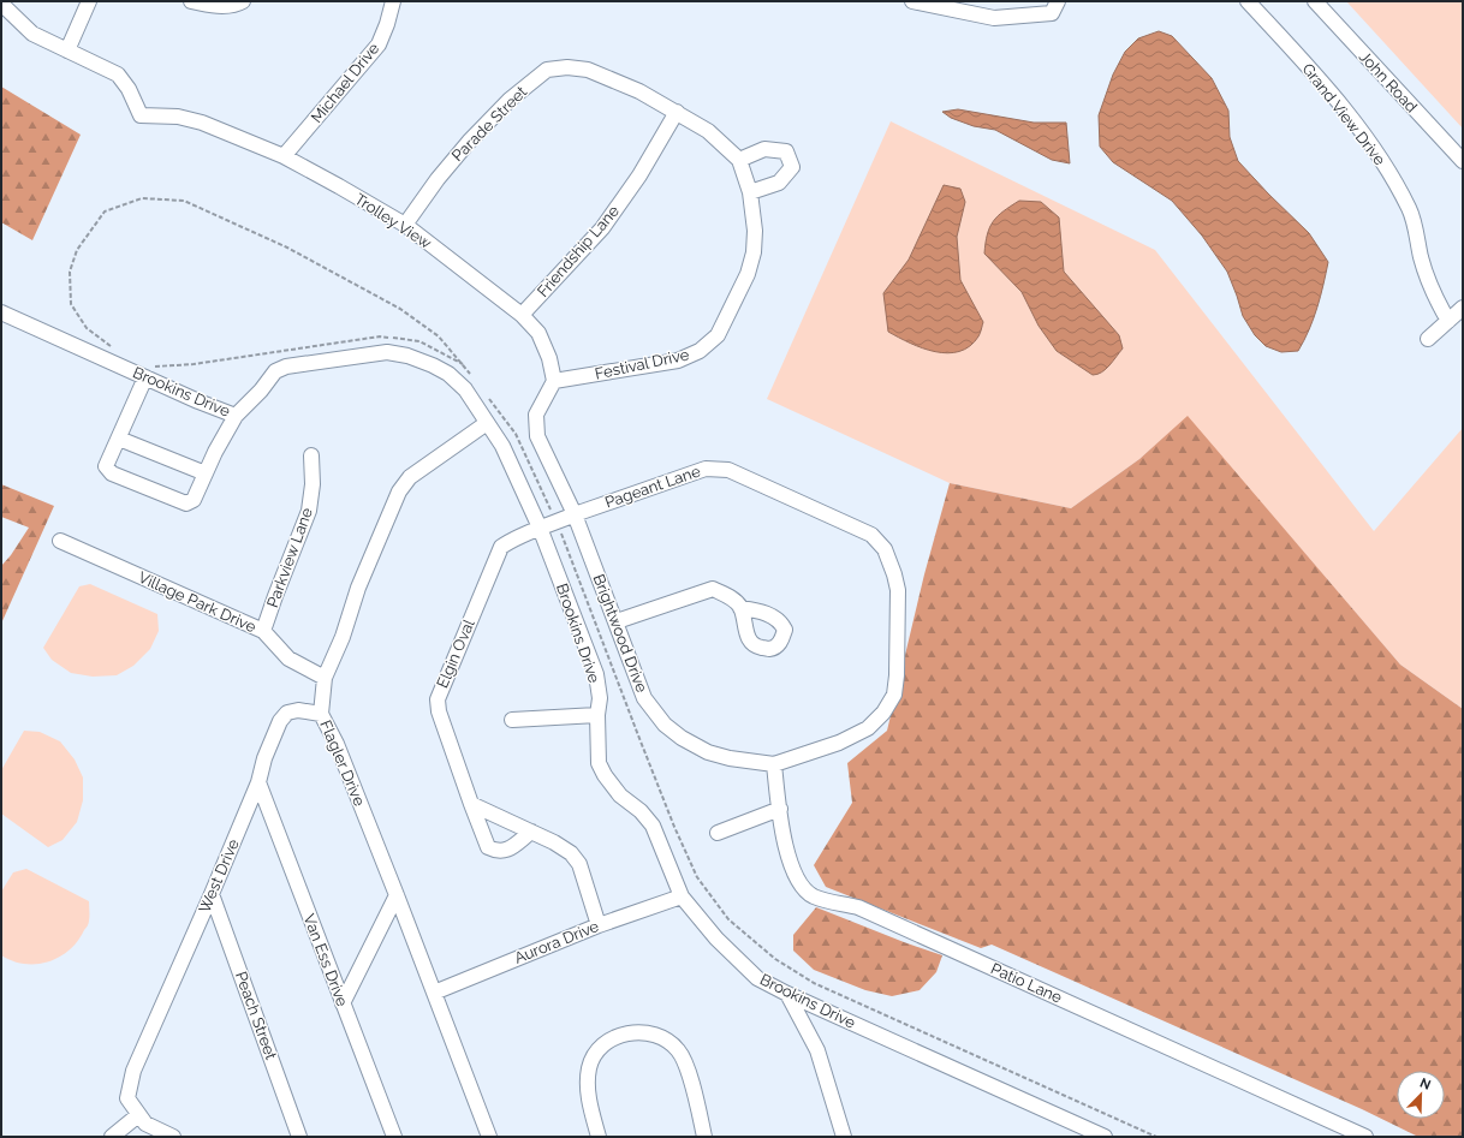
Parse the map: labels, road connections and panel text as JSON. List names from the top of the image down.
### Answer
{
  "streets": {
    "street": [
      "John Road",
      "Michael Drive",
      "Grand View Drive",
      "Parade Street",
      "Trolley View",
      "Friendship Lane",
      "Festival Drive",
      "Brookins Drive",
      "Pageant Lane",
      "Parkview Lane",
      "Village Park Drive",
      "Brightwood Drive",
      "Elgin Oval",
      "Flagler Drive",
      "West Drive",
      "Aurora Drive",
      "Van Ess Drive",
      "Patio Lane",
      "Peach Street"
    ]
  },
  "crossings": [
    ["Michael Drive", "Trolley View"],
    ["Parade Street", "Trolley View"],
    ["Parade Street", "Friendship Lane"],
    ["Trolley View", "Friendship Lane"],
    ["Trolley View", "Festival Drive"],
    ["Brookins Drive", "Pageant Lane"],
    ["Brookins Drive", "Elgin Oval"],
    ["Brookins Drive", "Flagler Drive"],
    ["Brookins Drive", "Aurora Drive"],
    ["Pageant Lane", "Brightwood Drive"],
    ["Pageant Lane", "Elgin Oval"],
    ["Parkview Lane", "Village Park Drive"],
    ["Village Park Drive", "Flagler Drive"],
    ["Brightwood Drive", "Patio Lane"],
    ["Flagler Drive", "West Drive"],
    ["Flagler Drive", "Aurora Drive"],
    ["West Drive", "Van Ess Drive"],
    ["West Drive", "Peach Street"]
  ],
  "north": "top right"
}
